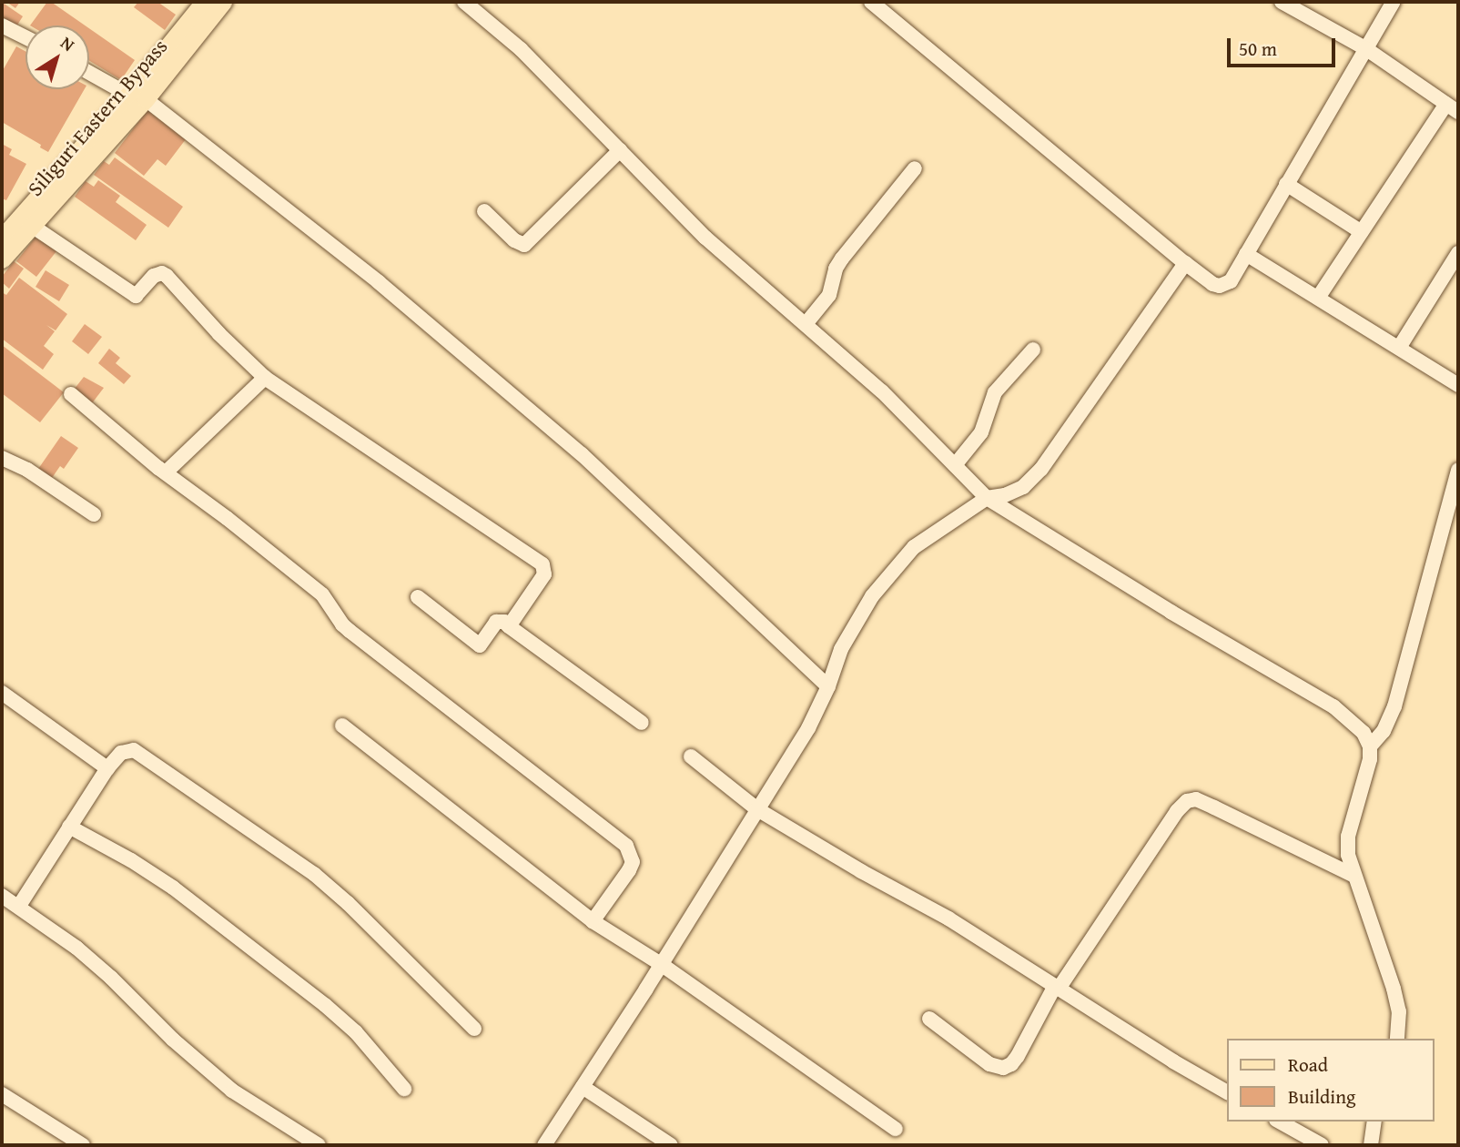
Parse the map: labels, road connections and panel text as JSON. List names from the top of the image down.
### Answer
{
  "streets": {
    "main road": ["Siliguri Eastern Bypass"]
  },
  "legend": ["Road", "Building"],
  "scale_bar": "50 m",
  "north": "top right"
}
